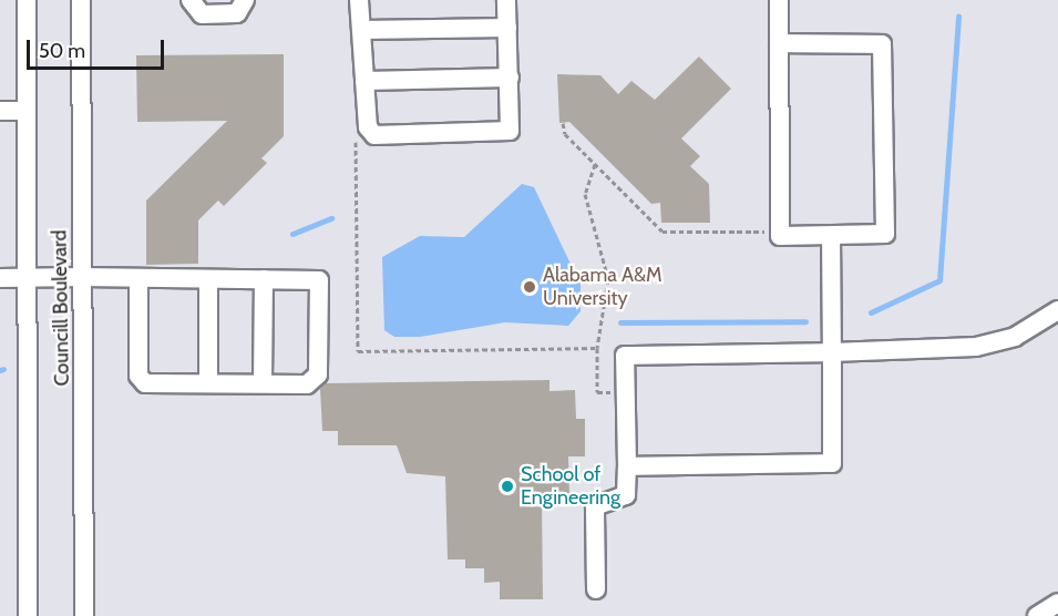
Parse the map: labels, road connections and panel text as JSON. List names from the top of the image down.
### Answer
{
  "streets": {
    "street": ["Councill Boulevard"]
  },
  "places": ["Alabama A&M University", "School of Engineering"],
  "scale_bar": "50 m"
}
